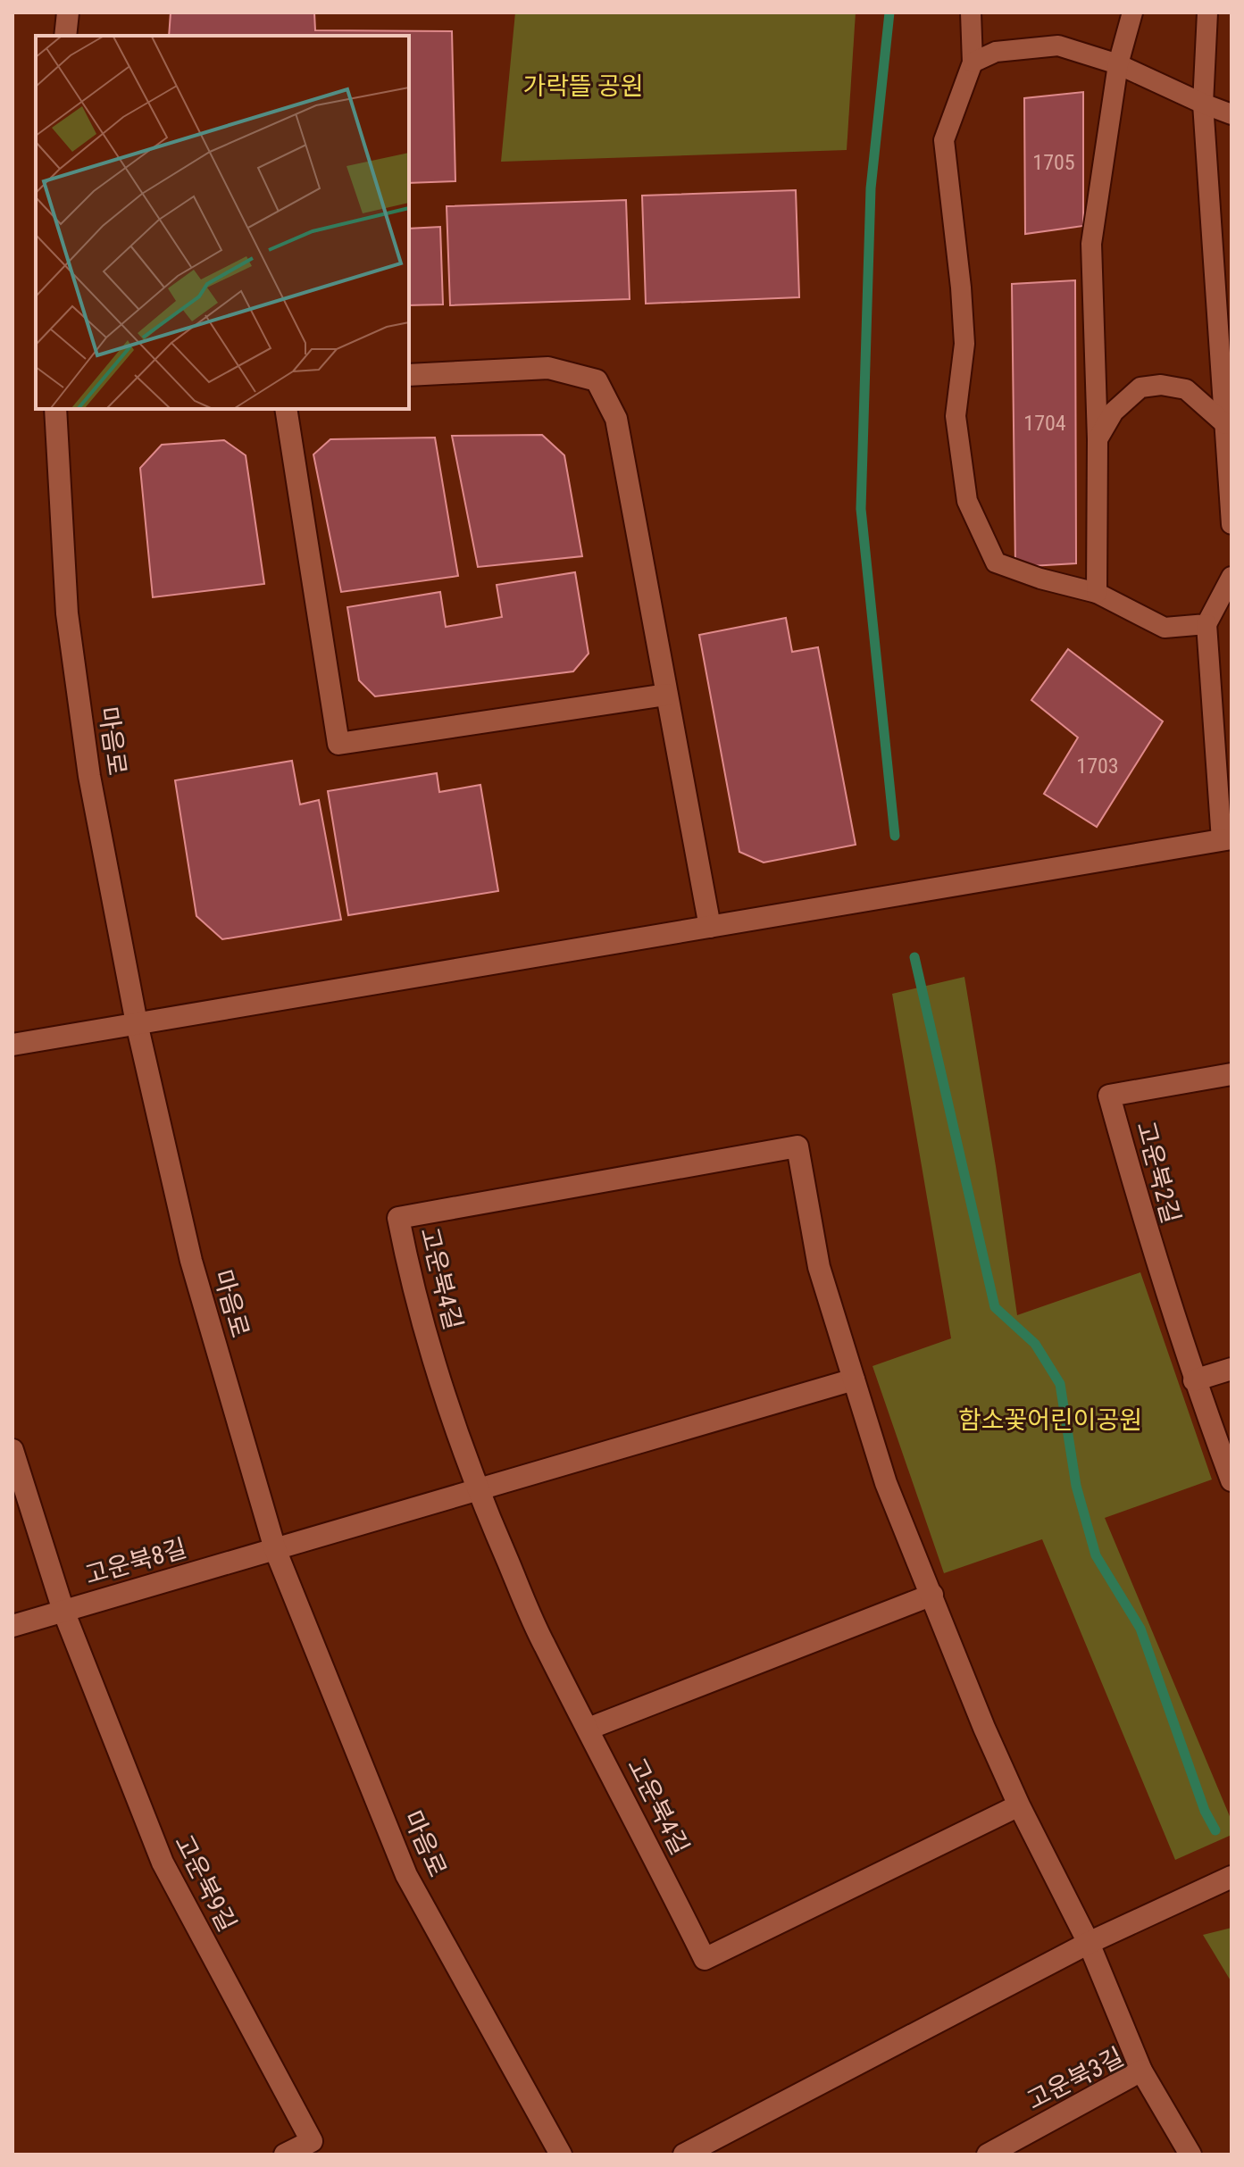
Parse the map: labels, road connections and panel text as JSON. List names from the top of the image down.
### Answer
{
  "streets": {
    "street": [
      "마음로",
      "고운북2길",
      "고운북4길",
      "고운북8길",
      "고운북9길",
      "고운북3길"
    ]
  },
  "crossings": [
    ["마음로", "고운북8길"],
    ["고운북4길", "고운북8길"],
    ["고운북4길", "고운북3길"],
    ["고운북8길", "고운북9길"]
  ],
  "parks": ["가락뜰 공원", "함소꽃어린이공원"],
  "house_numbers": ["1705", "1704", "1703"]
}
